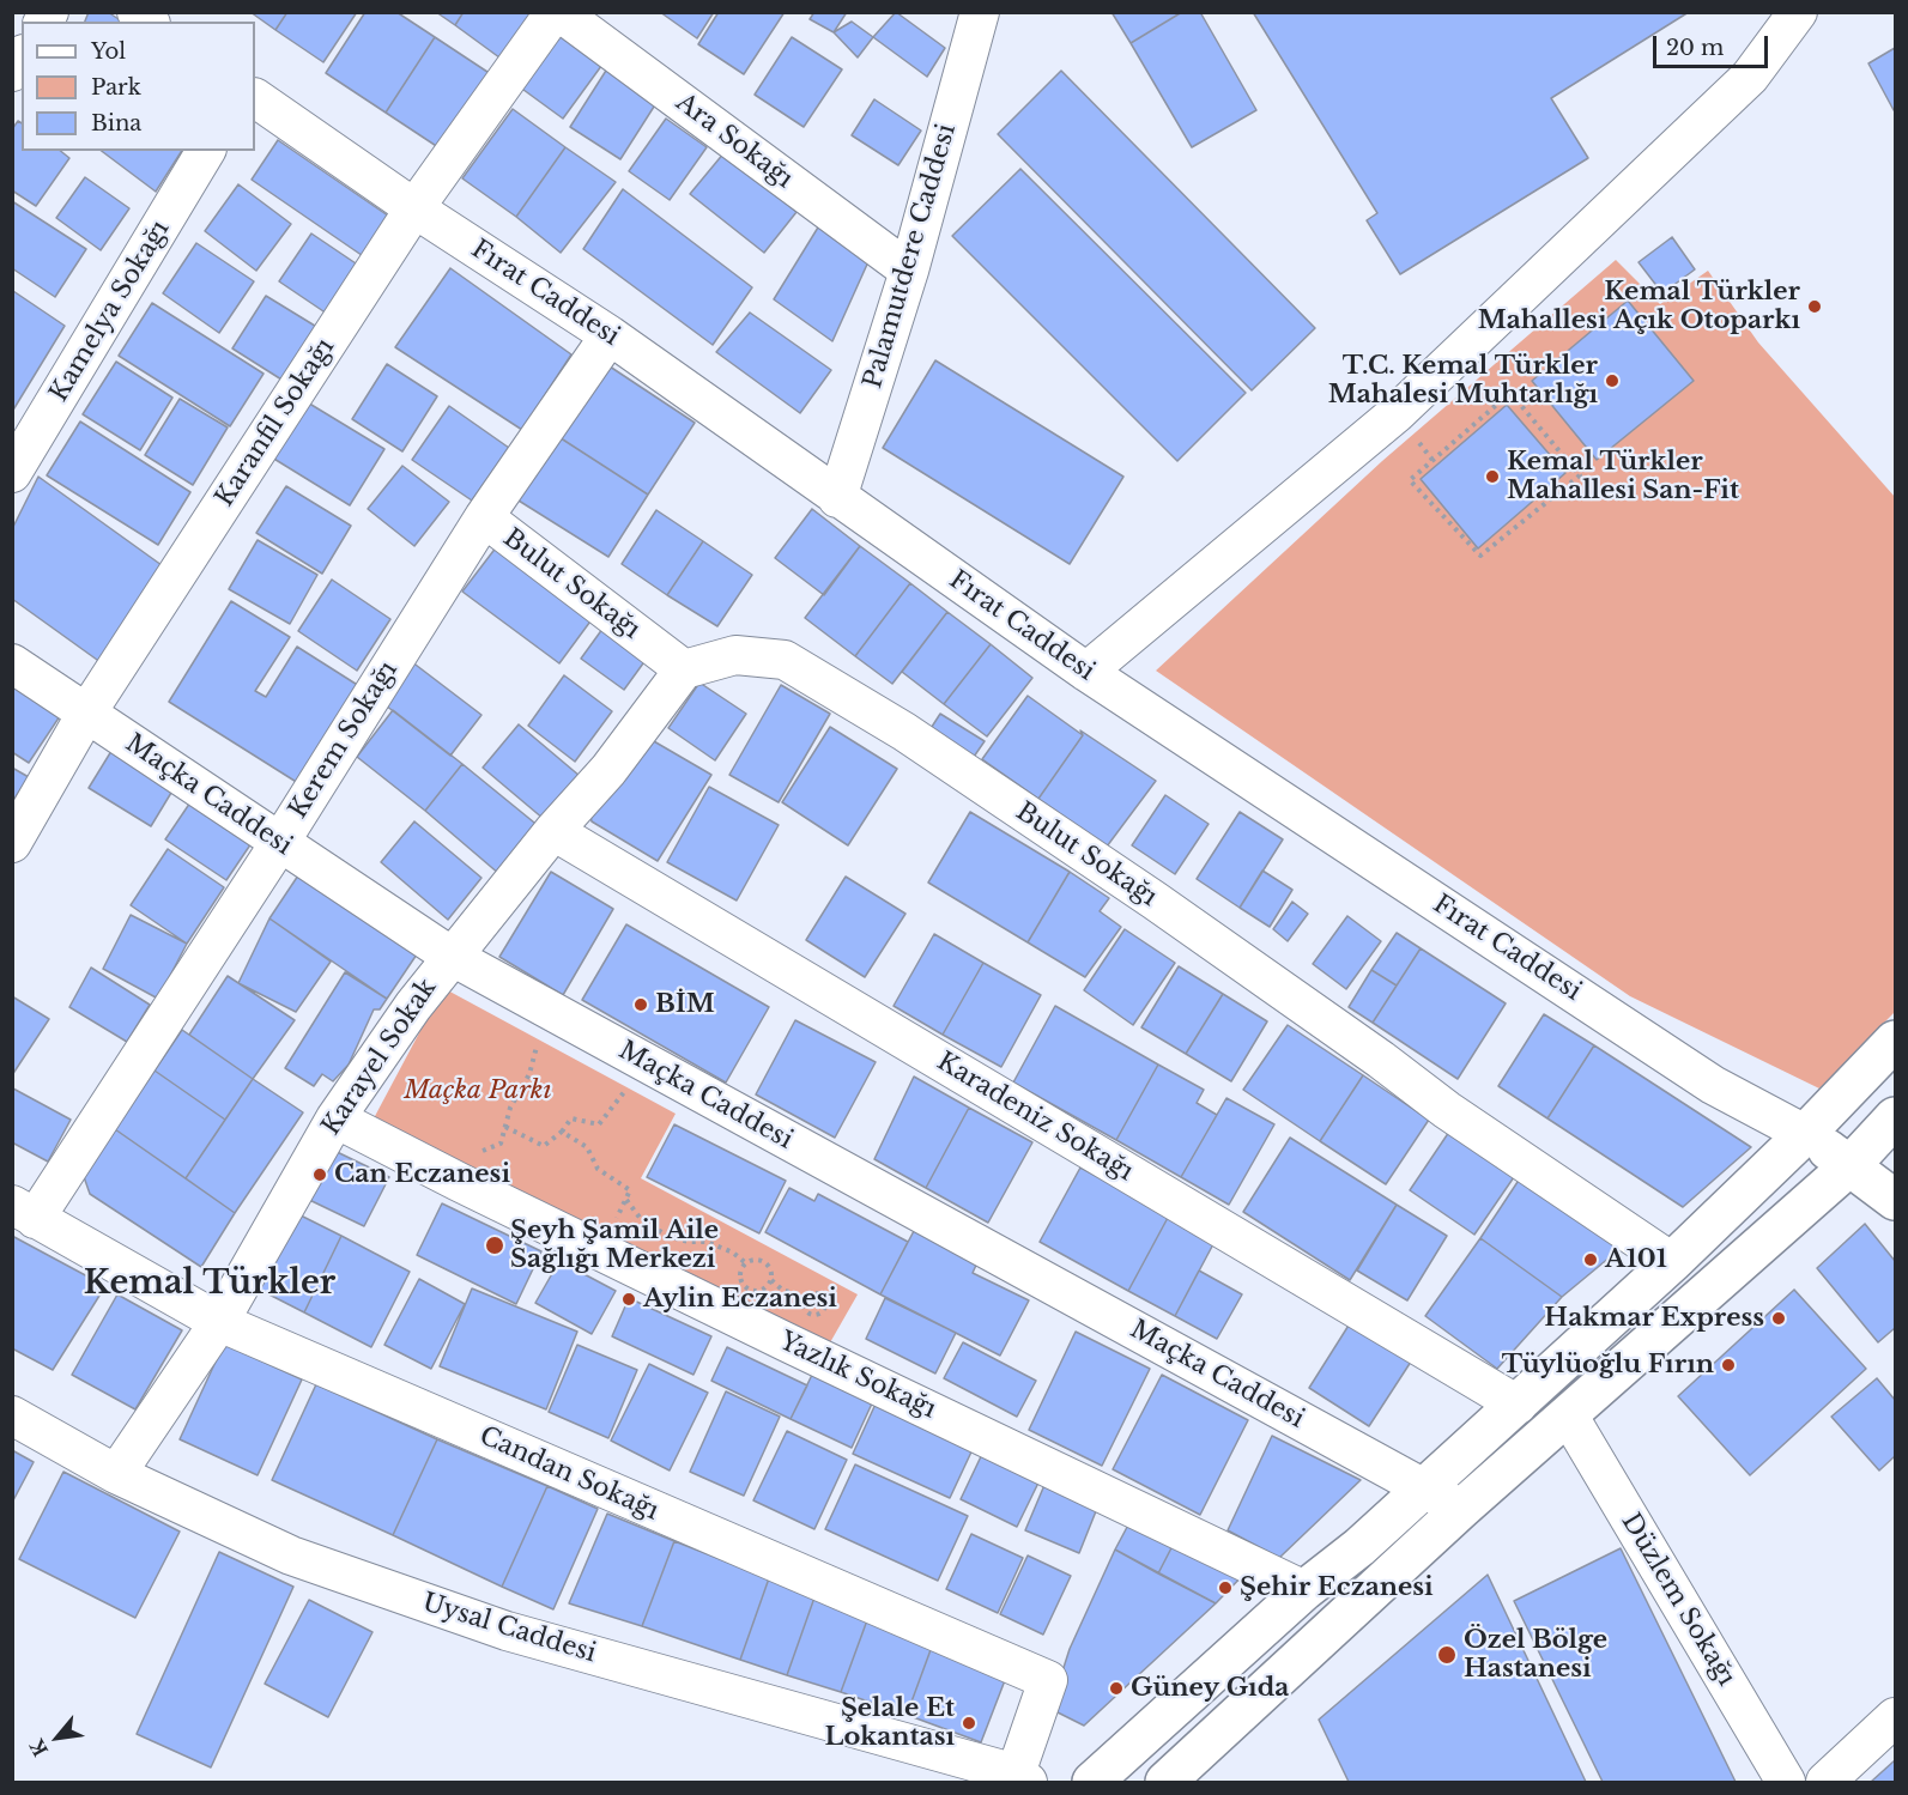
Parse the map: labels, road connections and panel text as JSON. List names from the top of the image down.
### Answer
{
  "streets": {
    "street": [
      "Ara Sokağı",
      "Palamutdere Caddesi",
      "Fırat Caddesi",
      "Kamelya Sokağı",
      "Karanfil Sokağı",
      "Bulut Sokağı",
      "Kerem Sokağı",
      "Maçka Caddesi",
      "Karayel Sokak",
      "Karadeniz Sokağı",
      "Yazlık Sokağı",
      "Candan Sokağı",
      "Düzlem Sokağı",
      "Uysal Caddesi"
    ]
  },
  "crossings": [
    ["Ara Sokağı", "Palamutdere Caddesi"],
    ["Palamutdere Caddesi", "Fırat Caddesi"],
    ["Fırat Caddesi", "Karanfil Sokağı"],
    ["Fırat Caddesi", "Kerem Sokağı"],
    ["Karanfil Sokağı", "Maçka Caddesi"],
    ["Bulut Sokağı", "Kerem Sokağı"],
    ["Bulut Sokağı", "Karayel Sokak"],
    ["Kerem Sokağı", "Maçka Caddesi"],
    ["Kerem Sokağı", "Candan Sokağı"],
    ["Maçka Caddesi", "Karayel Sokak"],
    ["Karayel Sokak", "Karadeniz Sokağı"],
    ["Karayel Sokak", "Yazlık Sokağı"],
    ["Karayel Sokak", "Candan Sokağı"],
    ["Karayel Sokak", "Uysal Caddesi"],
    ["Candan Sokağı", "Uysal Caddesi"]
  ],
  "districts": ["Kemal Türkler"],
  "parks": ["Maçka Parkı"],
  "places": [
    "Kemal Türkler Mahallesi Açık Otoparkı",
    "T.C. Kemal Türkler Mahalesi Muhtarlığı",
    "Kemal Türkler Mahallesi San-Fit",
    "BİM",
    "Can Eczanesi",
    "Şeyh Şamil Aile Sağlığı Merkezi",
    "A101",
    "Aylin Eczanesi",
    "Hakmar Express",
    "Tüylüoğlu Fırın",
    "Şehir Eczanesi",
    "Özel Bölge Hastanesi",
    "Güney Gıda",
    "Şelale Et Lokantası"
  ],
  "legend": ["Yol", "Park", "Bina"],
  "scale_bar": "20 m",
  "north": "bottom left"
}
